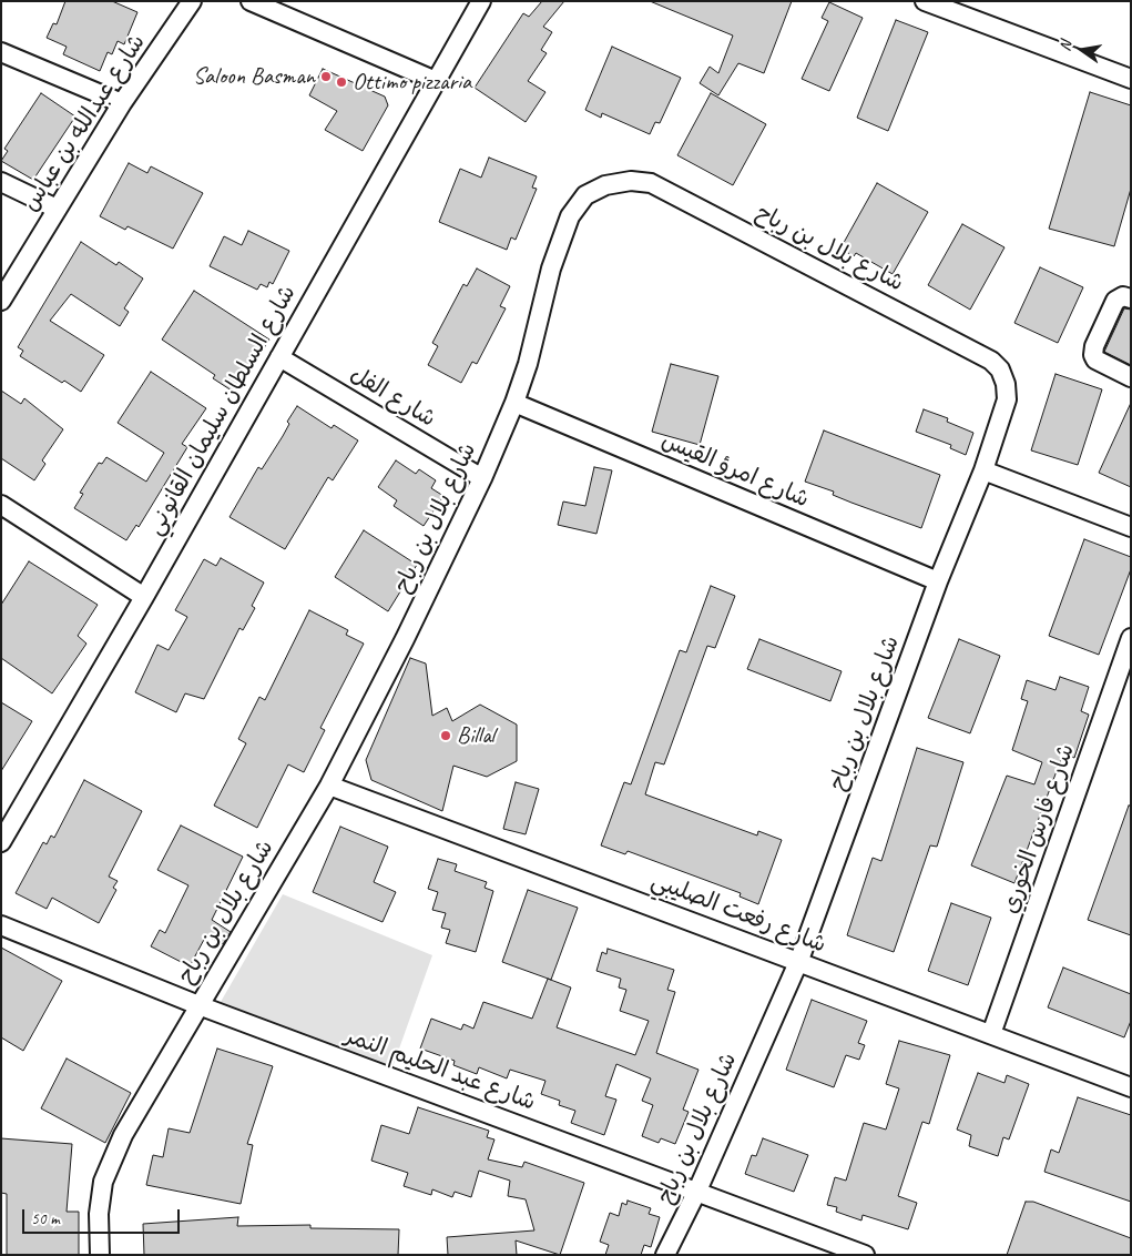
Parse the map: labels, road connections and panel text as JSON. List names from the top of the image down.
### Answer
{
  "streets": {
    "street": [
      "شارع عبدالله بن عباس",
      "شارع بلال بن رباح",
      "شارع الفل",
      "شارع السلطان سليمان القانوني",
      "شارع امرؤ القيس",
      "شارع فارس الخوري",
      "شارع رفعت الصليبي",
      "شارع عبد الحليم النمر"
    ]
  },
  "crossings": [
    ["شارع بلال بن رباح", "شارع الفل"],
    ["شارع بلال بن رباح", "شارع امرؤ القيس"],
    ["شارع بلال بن رباح", "شارع رفعت الصليبي"],
    ["شارع بلال بن رباح", "شارع عبد الحليم النمر"],
    ["شارع الفل", "شارع السلطان سليمان القانوني"],
    ["شارع فارس الخوري", "شارع رفعت الصليبي"]
  ],
  "places": ["Saloon Basman", "Ottimo pizzaria", "Billal"],
  "scale_bar": "50 m",
  "north": "left"
}
